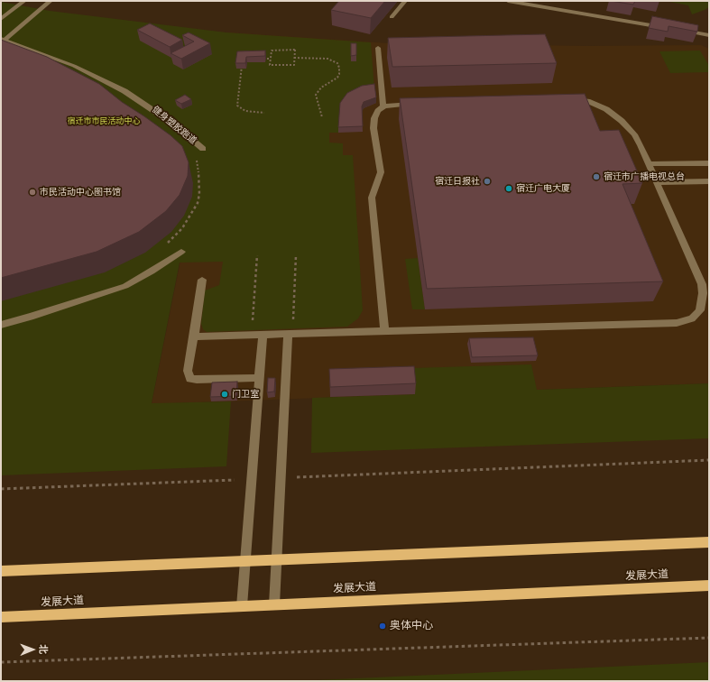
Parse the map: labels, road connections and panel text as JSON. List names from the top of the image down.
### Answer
{
  "streets": {
    "main road": ["发展大道"],
    "path": ["健身塑胶跑道"]
  },
  "parks": ["宿迁市市民活动中心"],
  "places": [
    "宿迁市广播电视总台",
    "宿迁日报社",
    "宿迁广电大厦",
    "市民活动中心图书馆",
    "门卫室",
    "奥体中心"
  ],
  "north": "right"
}
